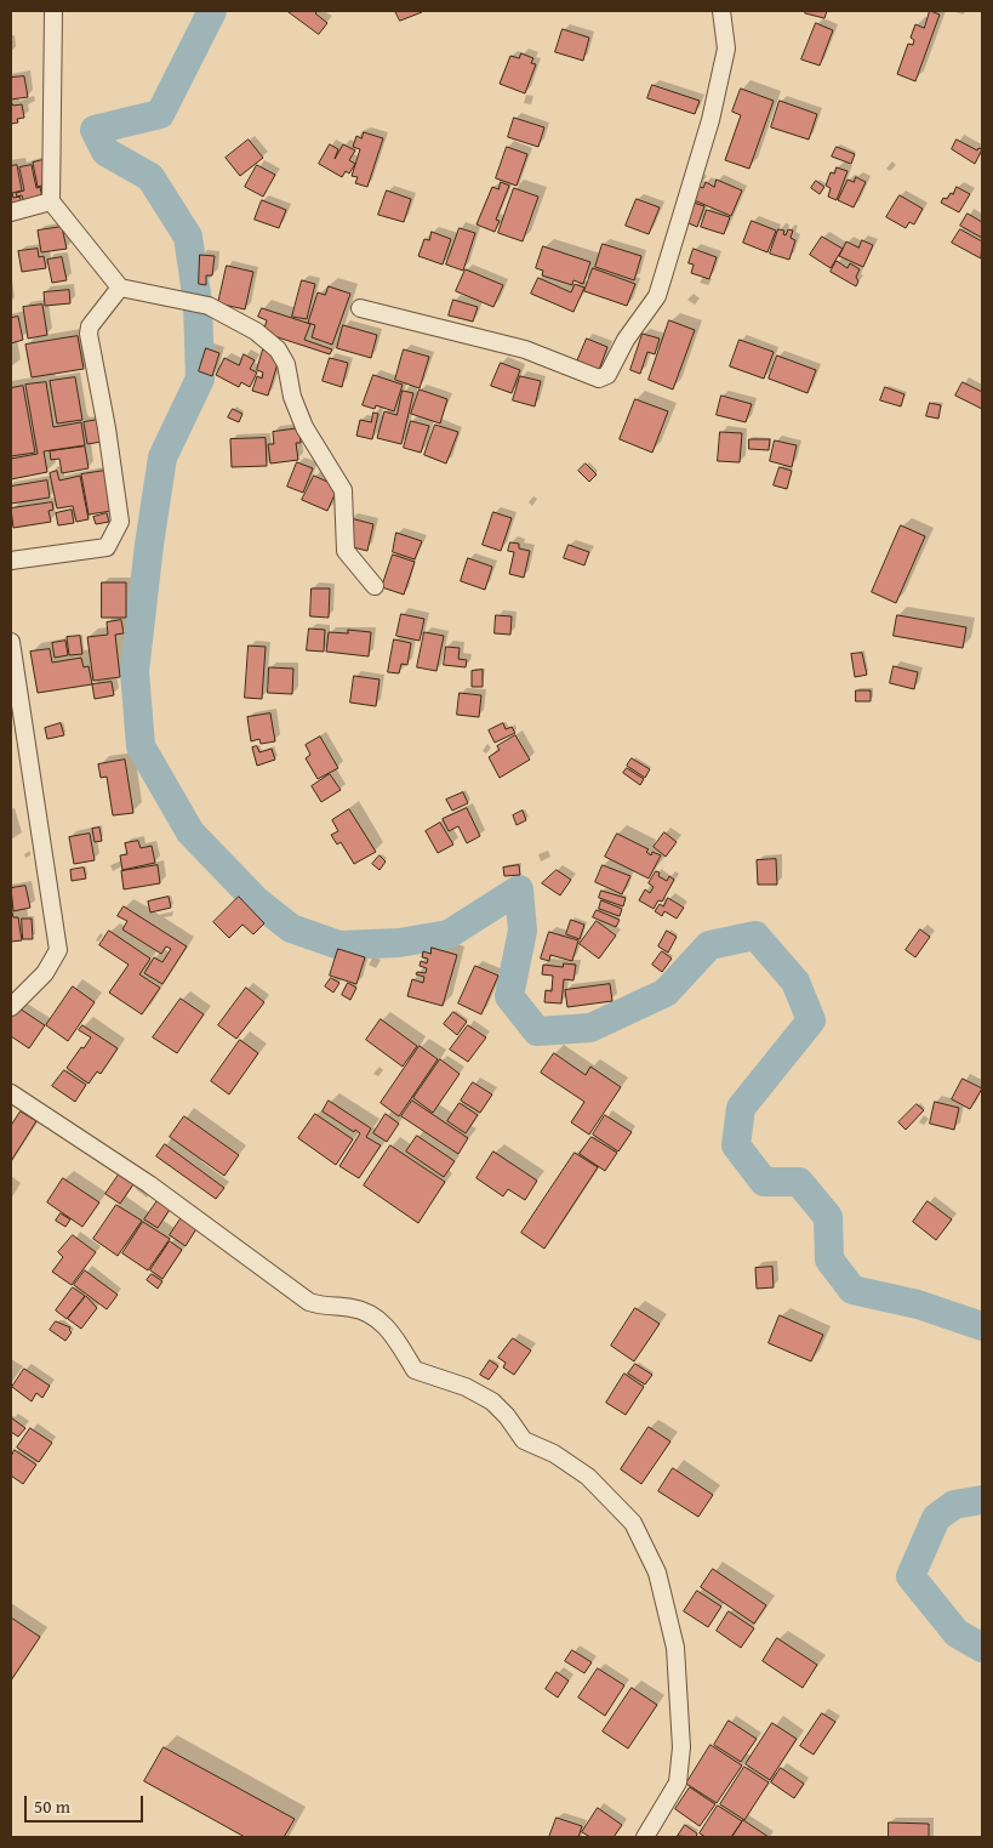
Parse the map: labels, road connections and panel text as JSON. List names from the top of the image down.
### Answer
{
  "scale_bar": "50 m"
}
